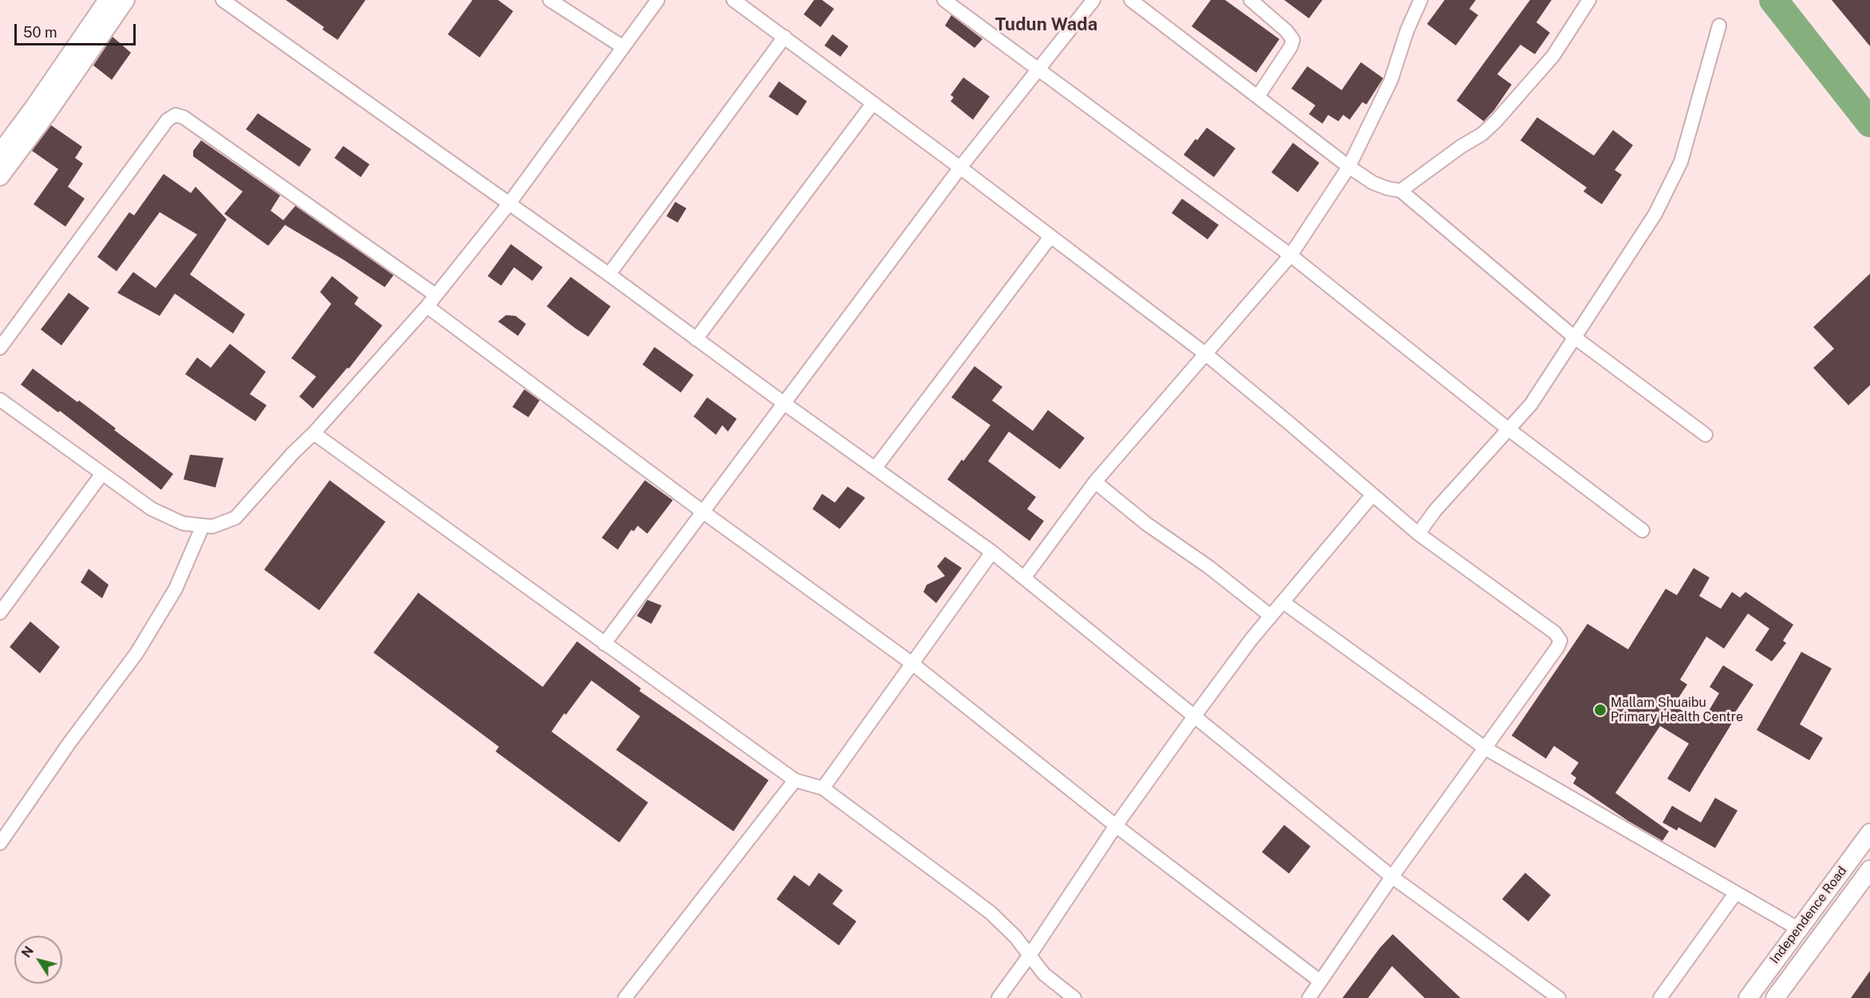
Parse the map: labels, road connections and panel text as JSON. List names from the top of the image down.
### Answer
{
  "streets": {
    "street": ["Independence Road"]
  },
  "districts": ["Tudun Wada"],
  "places": ["Mallam Shuaibu Primary Health Centre"],
  "scale_bar": "50 m",
  "north": "top left"
}
